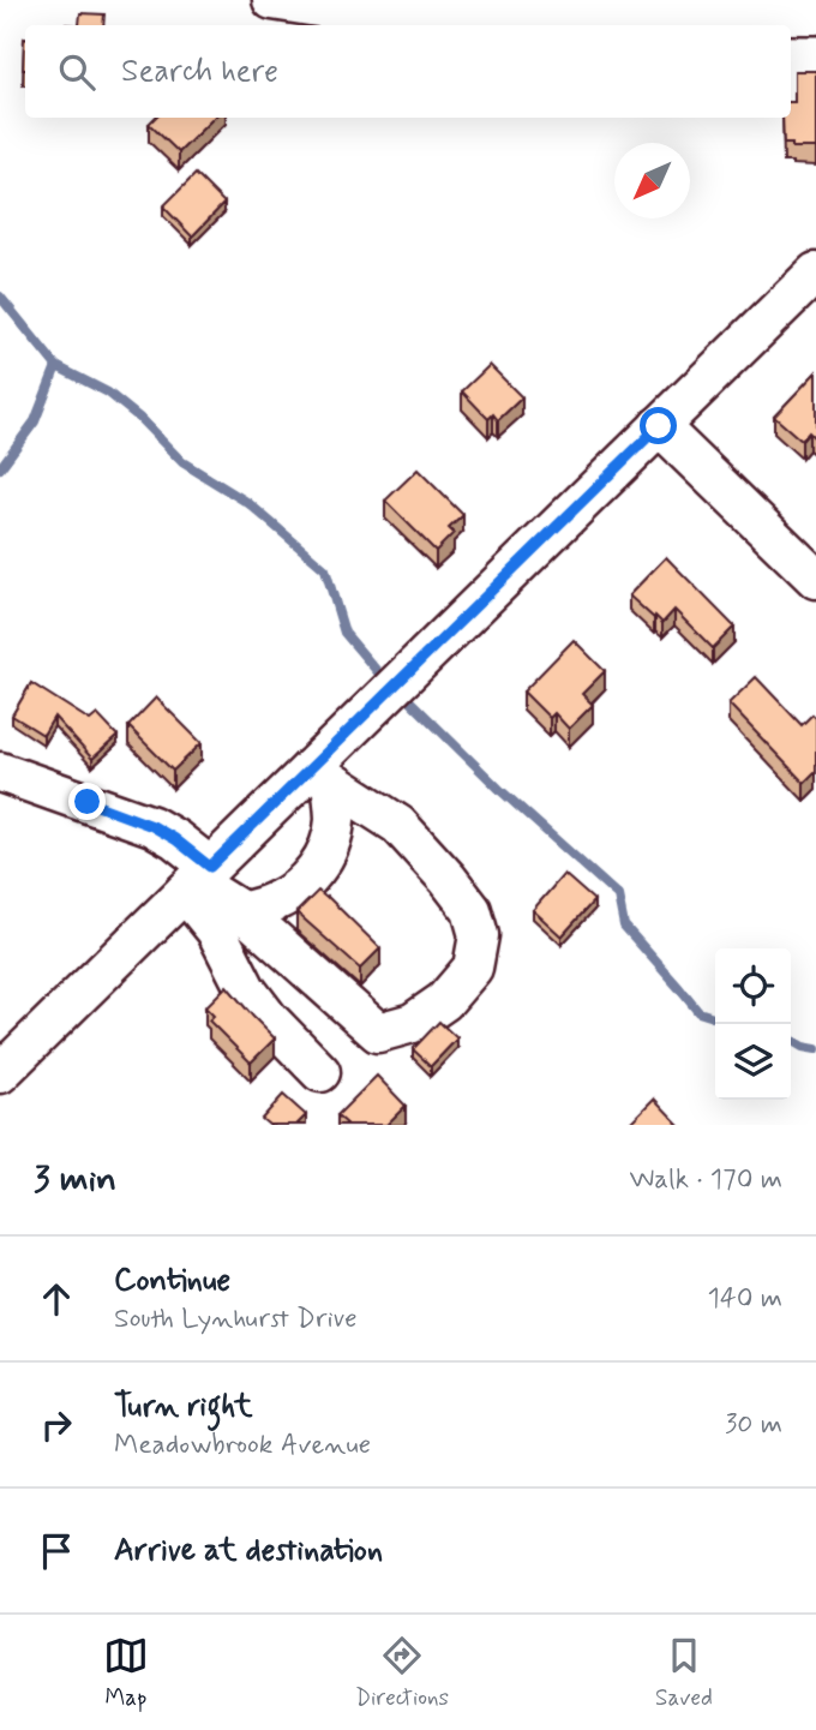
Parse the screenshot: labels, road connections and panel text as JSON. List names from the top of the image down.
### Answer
{
  "north": "bottom left",
  "page": {
    "search": "Search here",
    "heading": ["3 min", "Walk · 170 m"],
    "list": [
      ["Continue", "South Lynhurst Drive", "140 m"],
      ["Turn right", "Meadowbrook Avenue", "30 m"],
      "Arrive at destination"
    ],
    "nav": ["Map", "Directions", "Saved"]
  }
}
